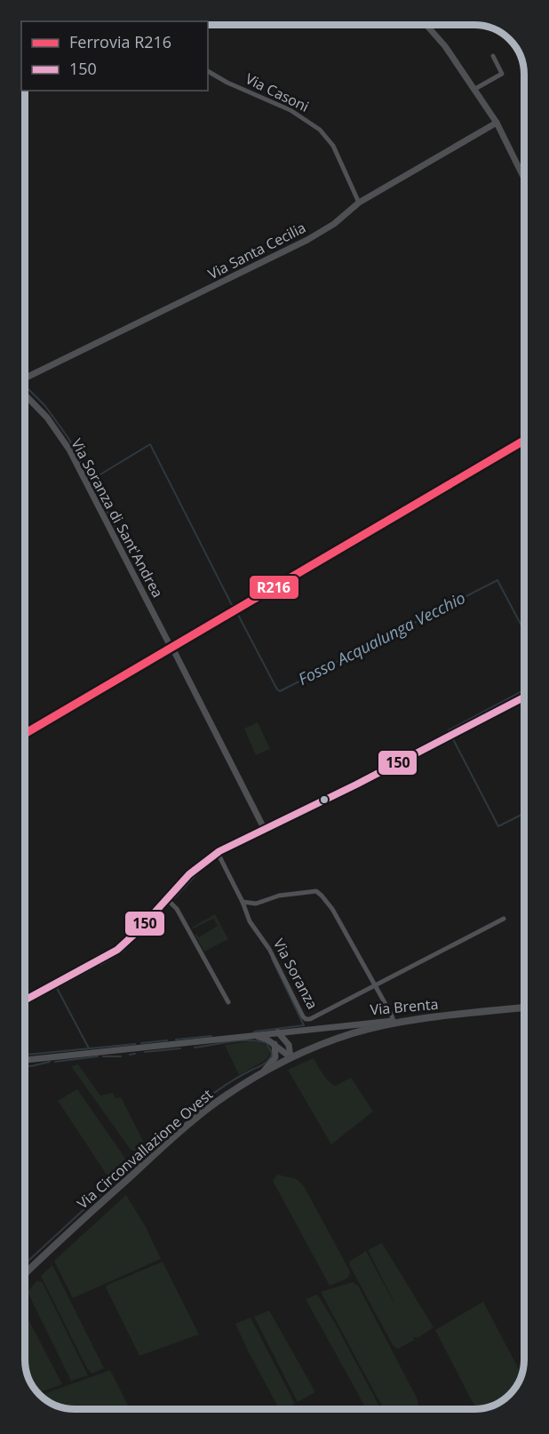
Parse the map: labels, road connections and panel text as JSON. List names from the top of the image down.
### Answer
{
  "streets": {
    "main road": ["Via Brenta", "Via Circonvallazione Ovest"],
    "street": [
      "Via Casoni",
      "Via Santa Cecilia",
      "Via Soranza di Sant'Andrea",
      "Via Soranza"
    ]
  },
  "crossings": [
    ["Via Casoni", "Via Santa Cecilia"],
    ["Via Brenta", "Via Circonvallazione Ovest"]
  ],
  "water": ["Fosso Acqualunga Vecchio"],
  "lines": ["rail line R216", "transit line 150"],
  "legend": ["Ferrovia R216", "150"]
}
